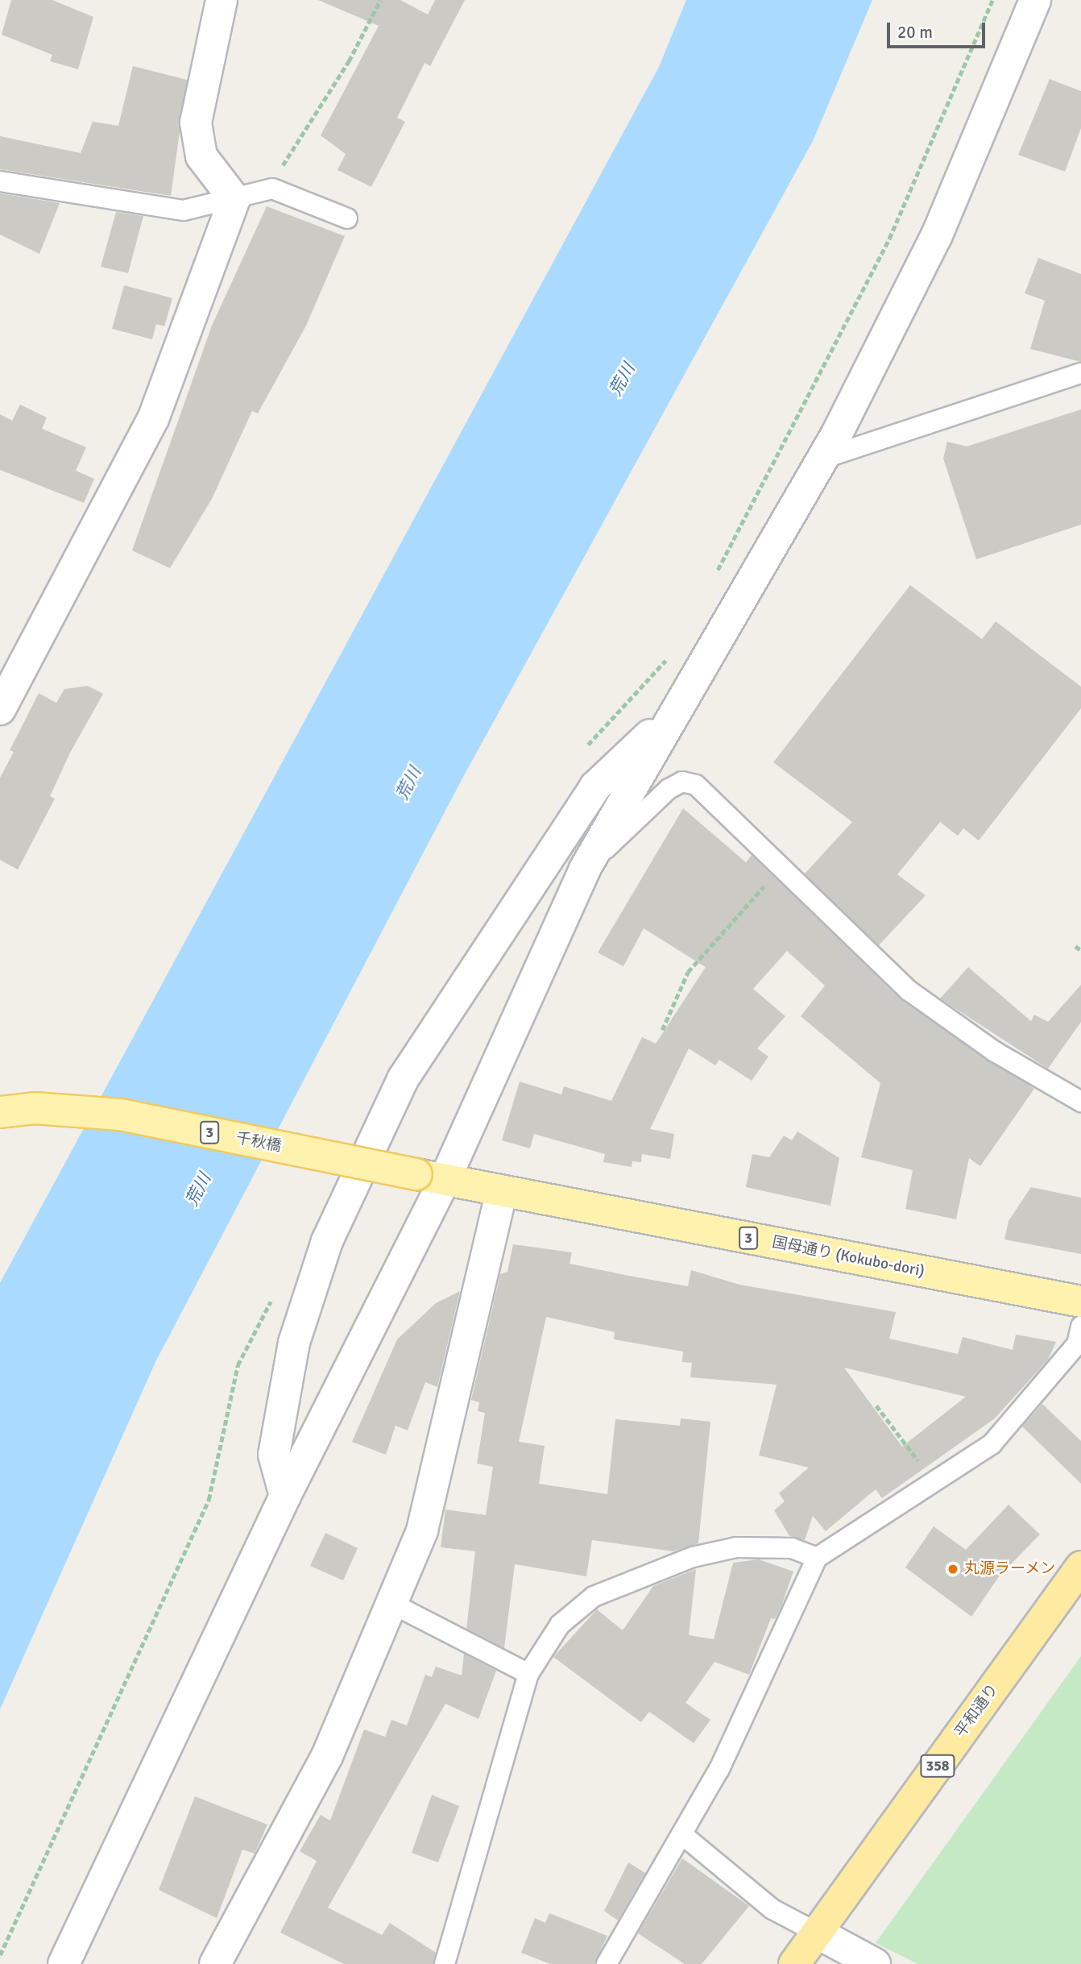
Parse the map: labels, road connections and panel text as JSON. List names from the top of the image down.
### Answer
{
  "streets": {
    "highway": ["平和通り", "358"],
    "main road": ["3", "千秋橋", "国母通り (Kokubo-dori)"]
  },
  "crossings": [
    ["千秋橋", "国母通り (Kokubo-dori)"]
  ],
  "water": ["荒川"],
  "places": ["丸源ラーメン"],
  "scale_bar": "20 m"
}
